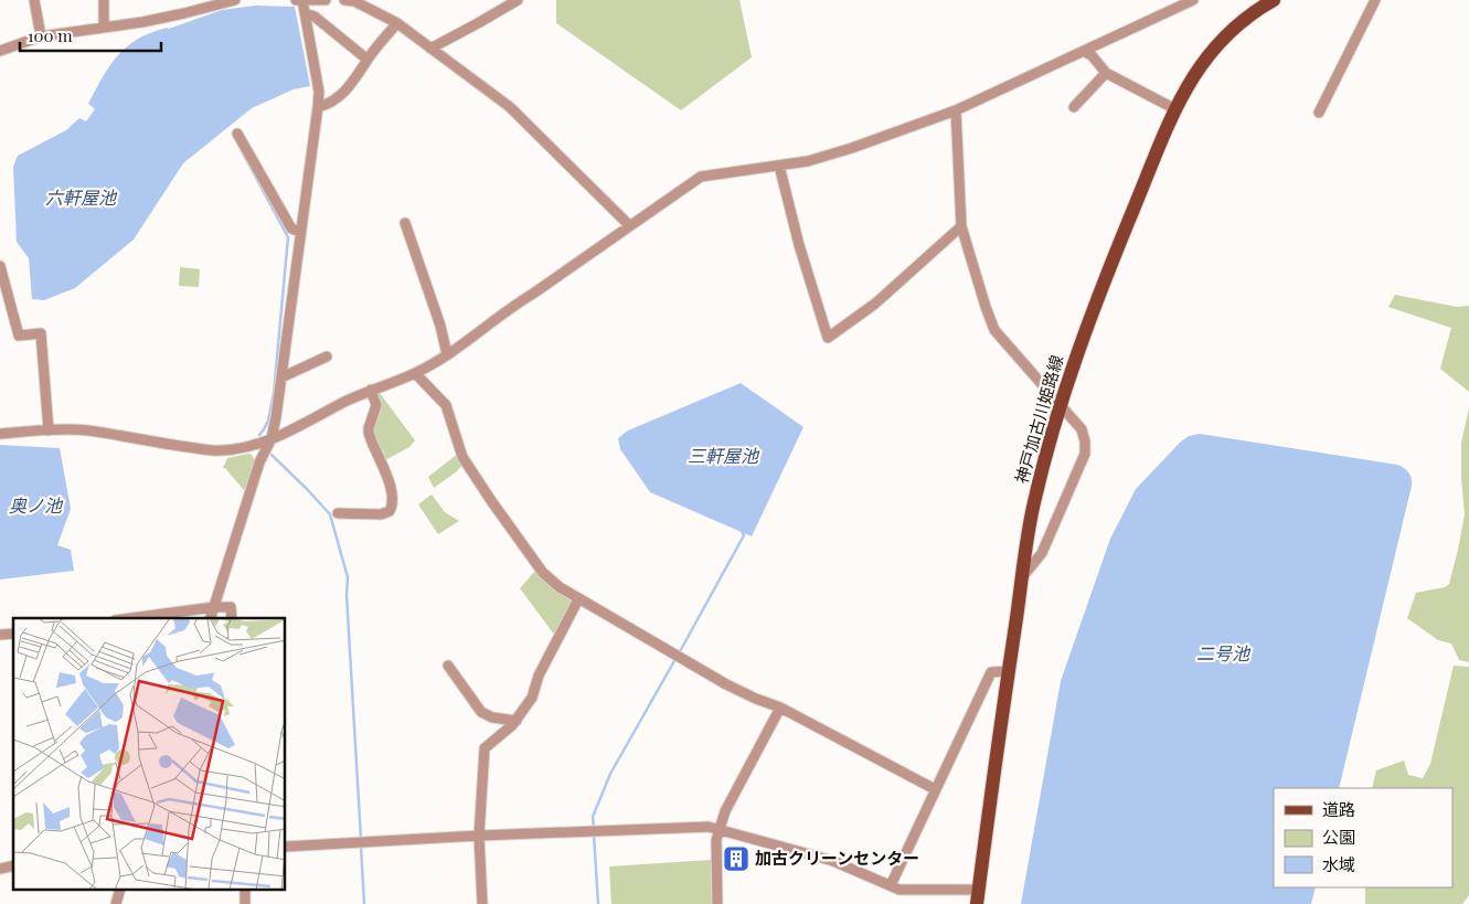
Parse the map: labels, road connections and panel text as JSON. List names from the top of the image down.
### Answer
{
  "streets": {
    "main road": ["神戸加古川姫路線"]
  },
  "water": [
    "六軒屋池",
    "三軒屋池",
    "奥ノ池",
    "二号池"
  ],
  "places": {
    "building": ["加古クリーンセンター"]
  },
  "legend": ["道路", "公園", "水域"],
  "scale_bar": "100 m"
}
